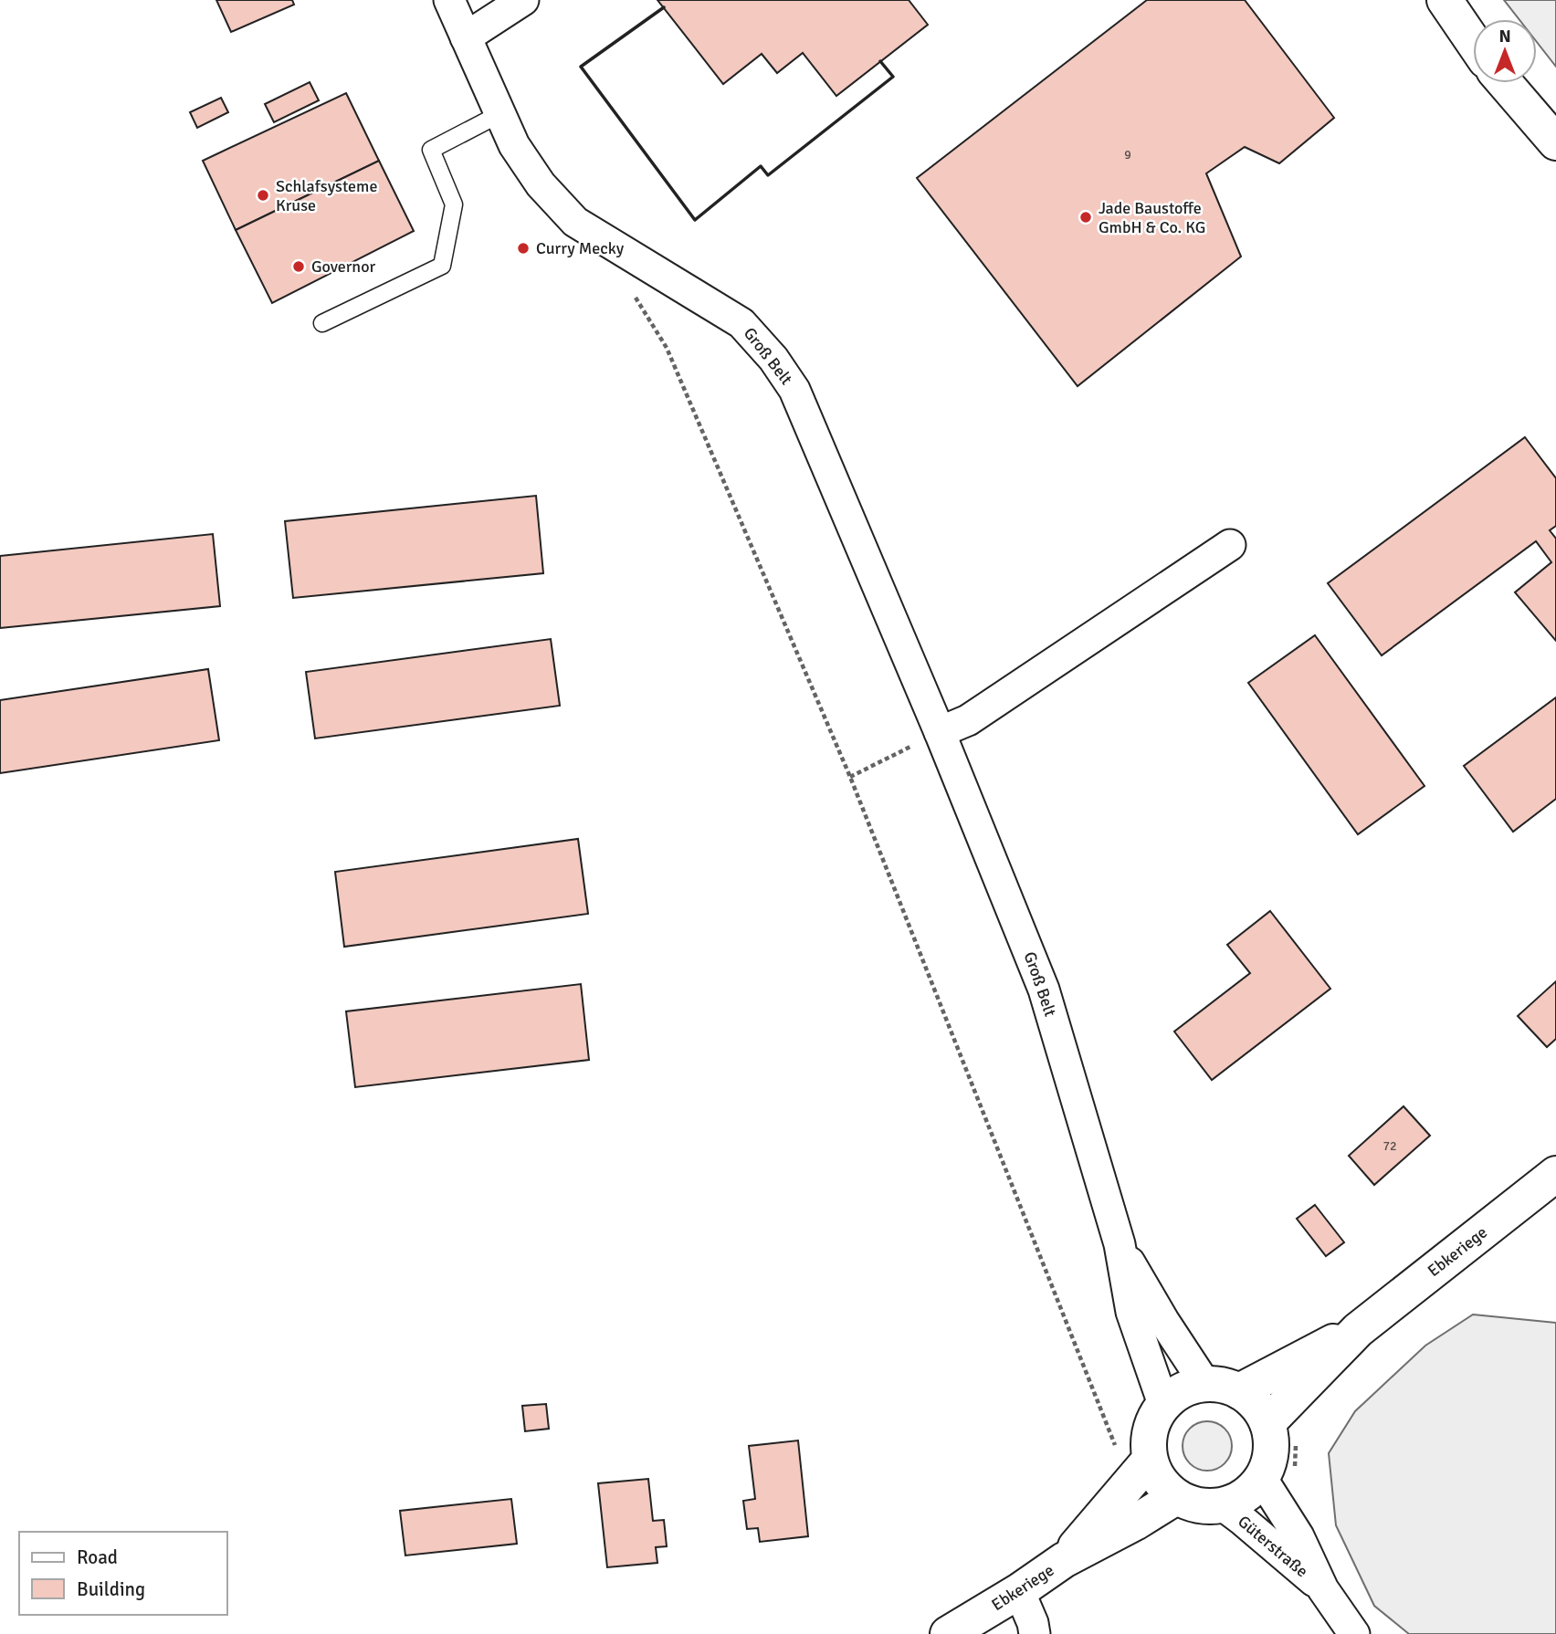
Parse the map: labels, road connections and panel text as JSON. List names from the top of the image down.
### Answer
{
  "streets": {
    "street": ["Groß Belt", "Ebkeriege", "Güterstraße"]
  },
  "crossings": [
    ["Groß Belt", "Ebkeriege"],
    ["Groß Belt", "Güterstraße"],
    ["Ebkeriege", "Güterstraße"]
  ],
  "places": [
    "Schlafsysteme Kruse",
    "Jade Baustoffe GmbH & Co. KG",
    "Curry Mecky",
    "Governor"
  ],
  "house_numbers": ["9", "72"],
  "legend": ["Road", "Building"],
  "north": "top"
}
